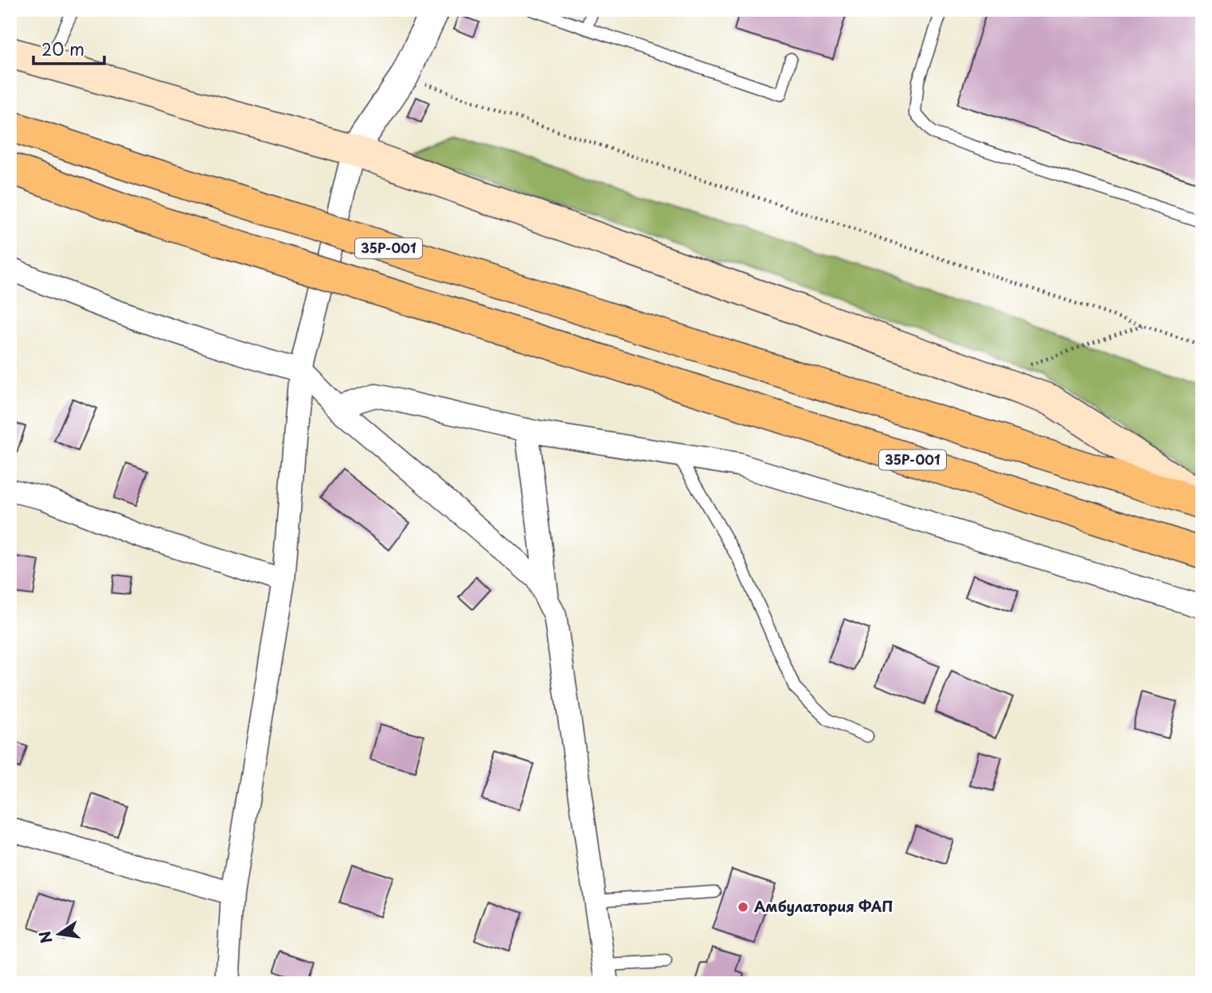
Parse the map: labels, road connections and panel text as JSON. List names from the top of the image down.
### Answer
{
  "streets": {
    "main road": ["35Р-001"]
  },
  "places": ["Амбулатория ФАП"],
  "scale_bar": "20 m",
  "north": "left"
}
